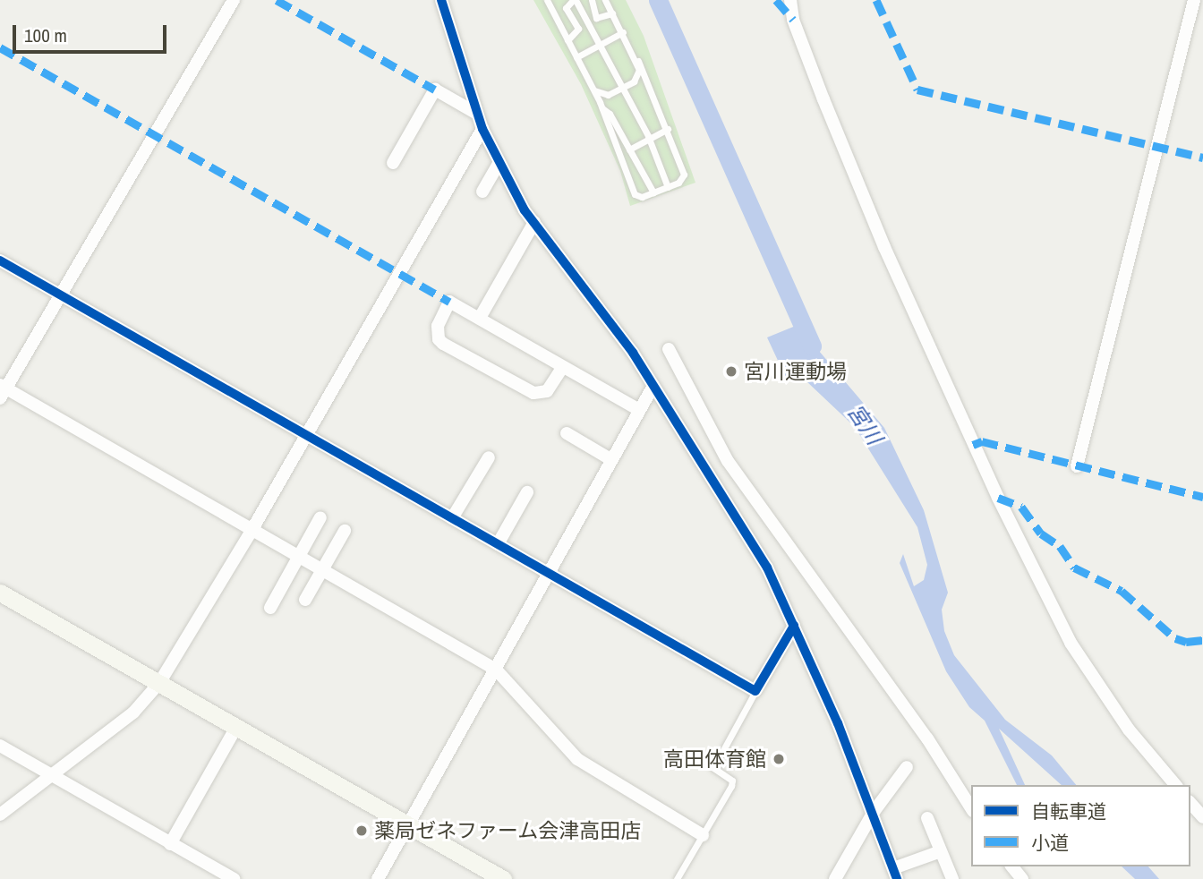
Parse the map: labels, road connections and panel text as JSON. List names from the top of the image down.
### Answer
{
  "water": ["宮川"],
  "places": ["宮川運動場", "高田体育館", "薬局ゼネファーム会津高田店"],
  "legend": ["自転車道", "小道"],
  "scale_bar": "100 m"
}
